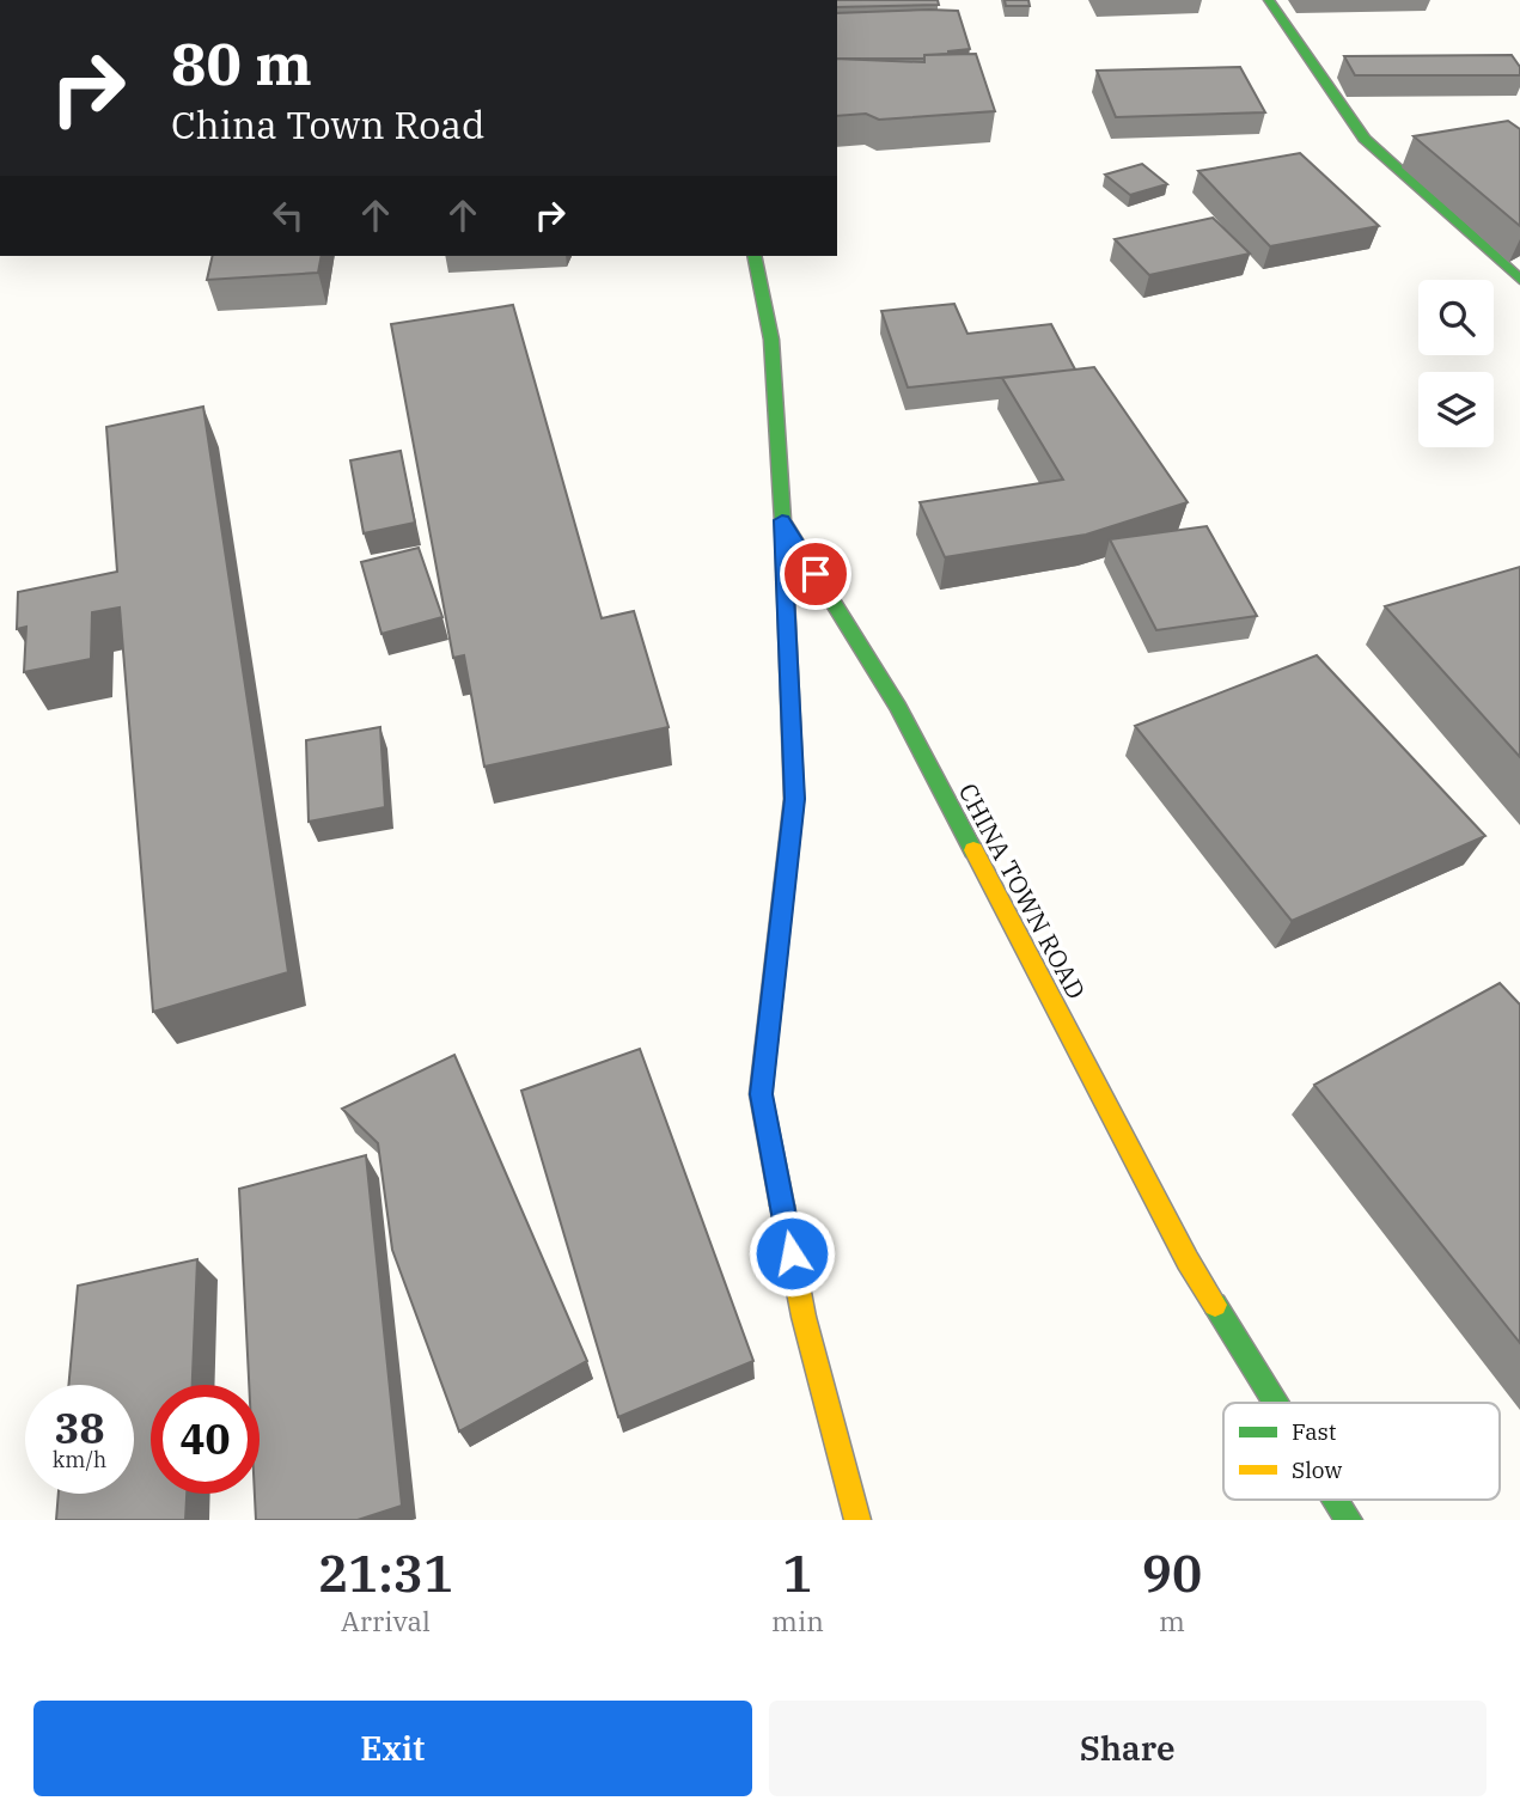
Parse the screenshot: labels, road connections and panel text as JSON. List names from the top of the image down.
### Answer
{
  "streets": {
    "street": ["CHINA TOWN ROAD"]
  },
  "legend": ["Fast", "Slow"],
  "page": {
    "turn": ["80 m", "China Town Road"],
    "speed": "38 km/h",
    "limit": "40",
    "eta": [
      "21:31",
      "Arrival",
      "1",
      "min",
      "90",
      "m"
    ],
    "buttons": ["Exit", "Share"]
  }
}
